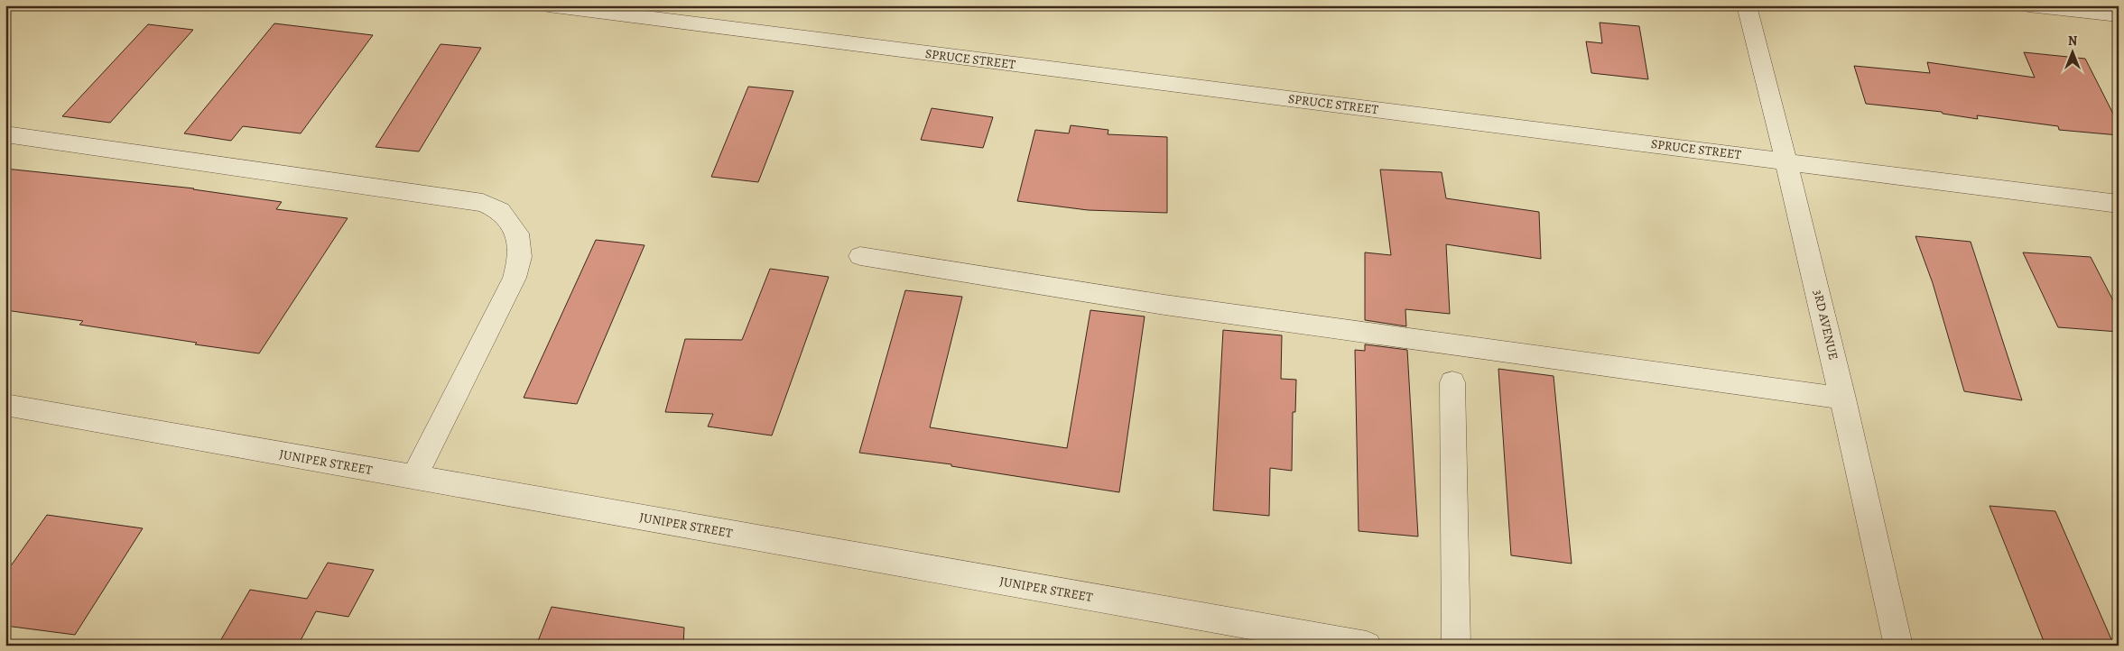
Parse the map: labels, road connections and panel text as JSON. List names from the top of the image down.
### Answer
{
  "streets": {
    "street": ["SPRUCE STREET", "3RD AVENUE", "JUNIPER STREET"]
  },
  "crossings": [
    ["SPRUCE STREET", "3RD AVENUE"]
  ],
  "north": "top"
}
